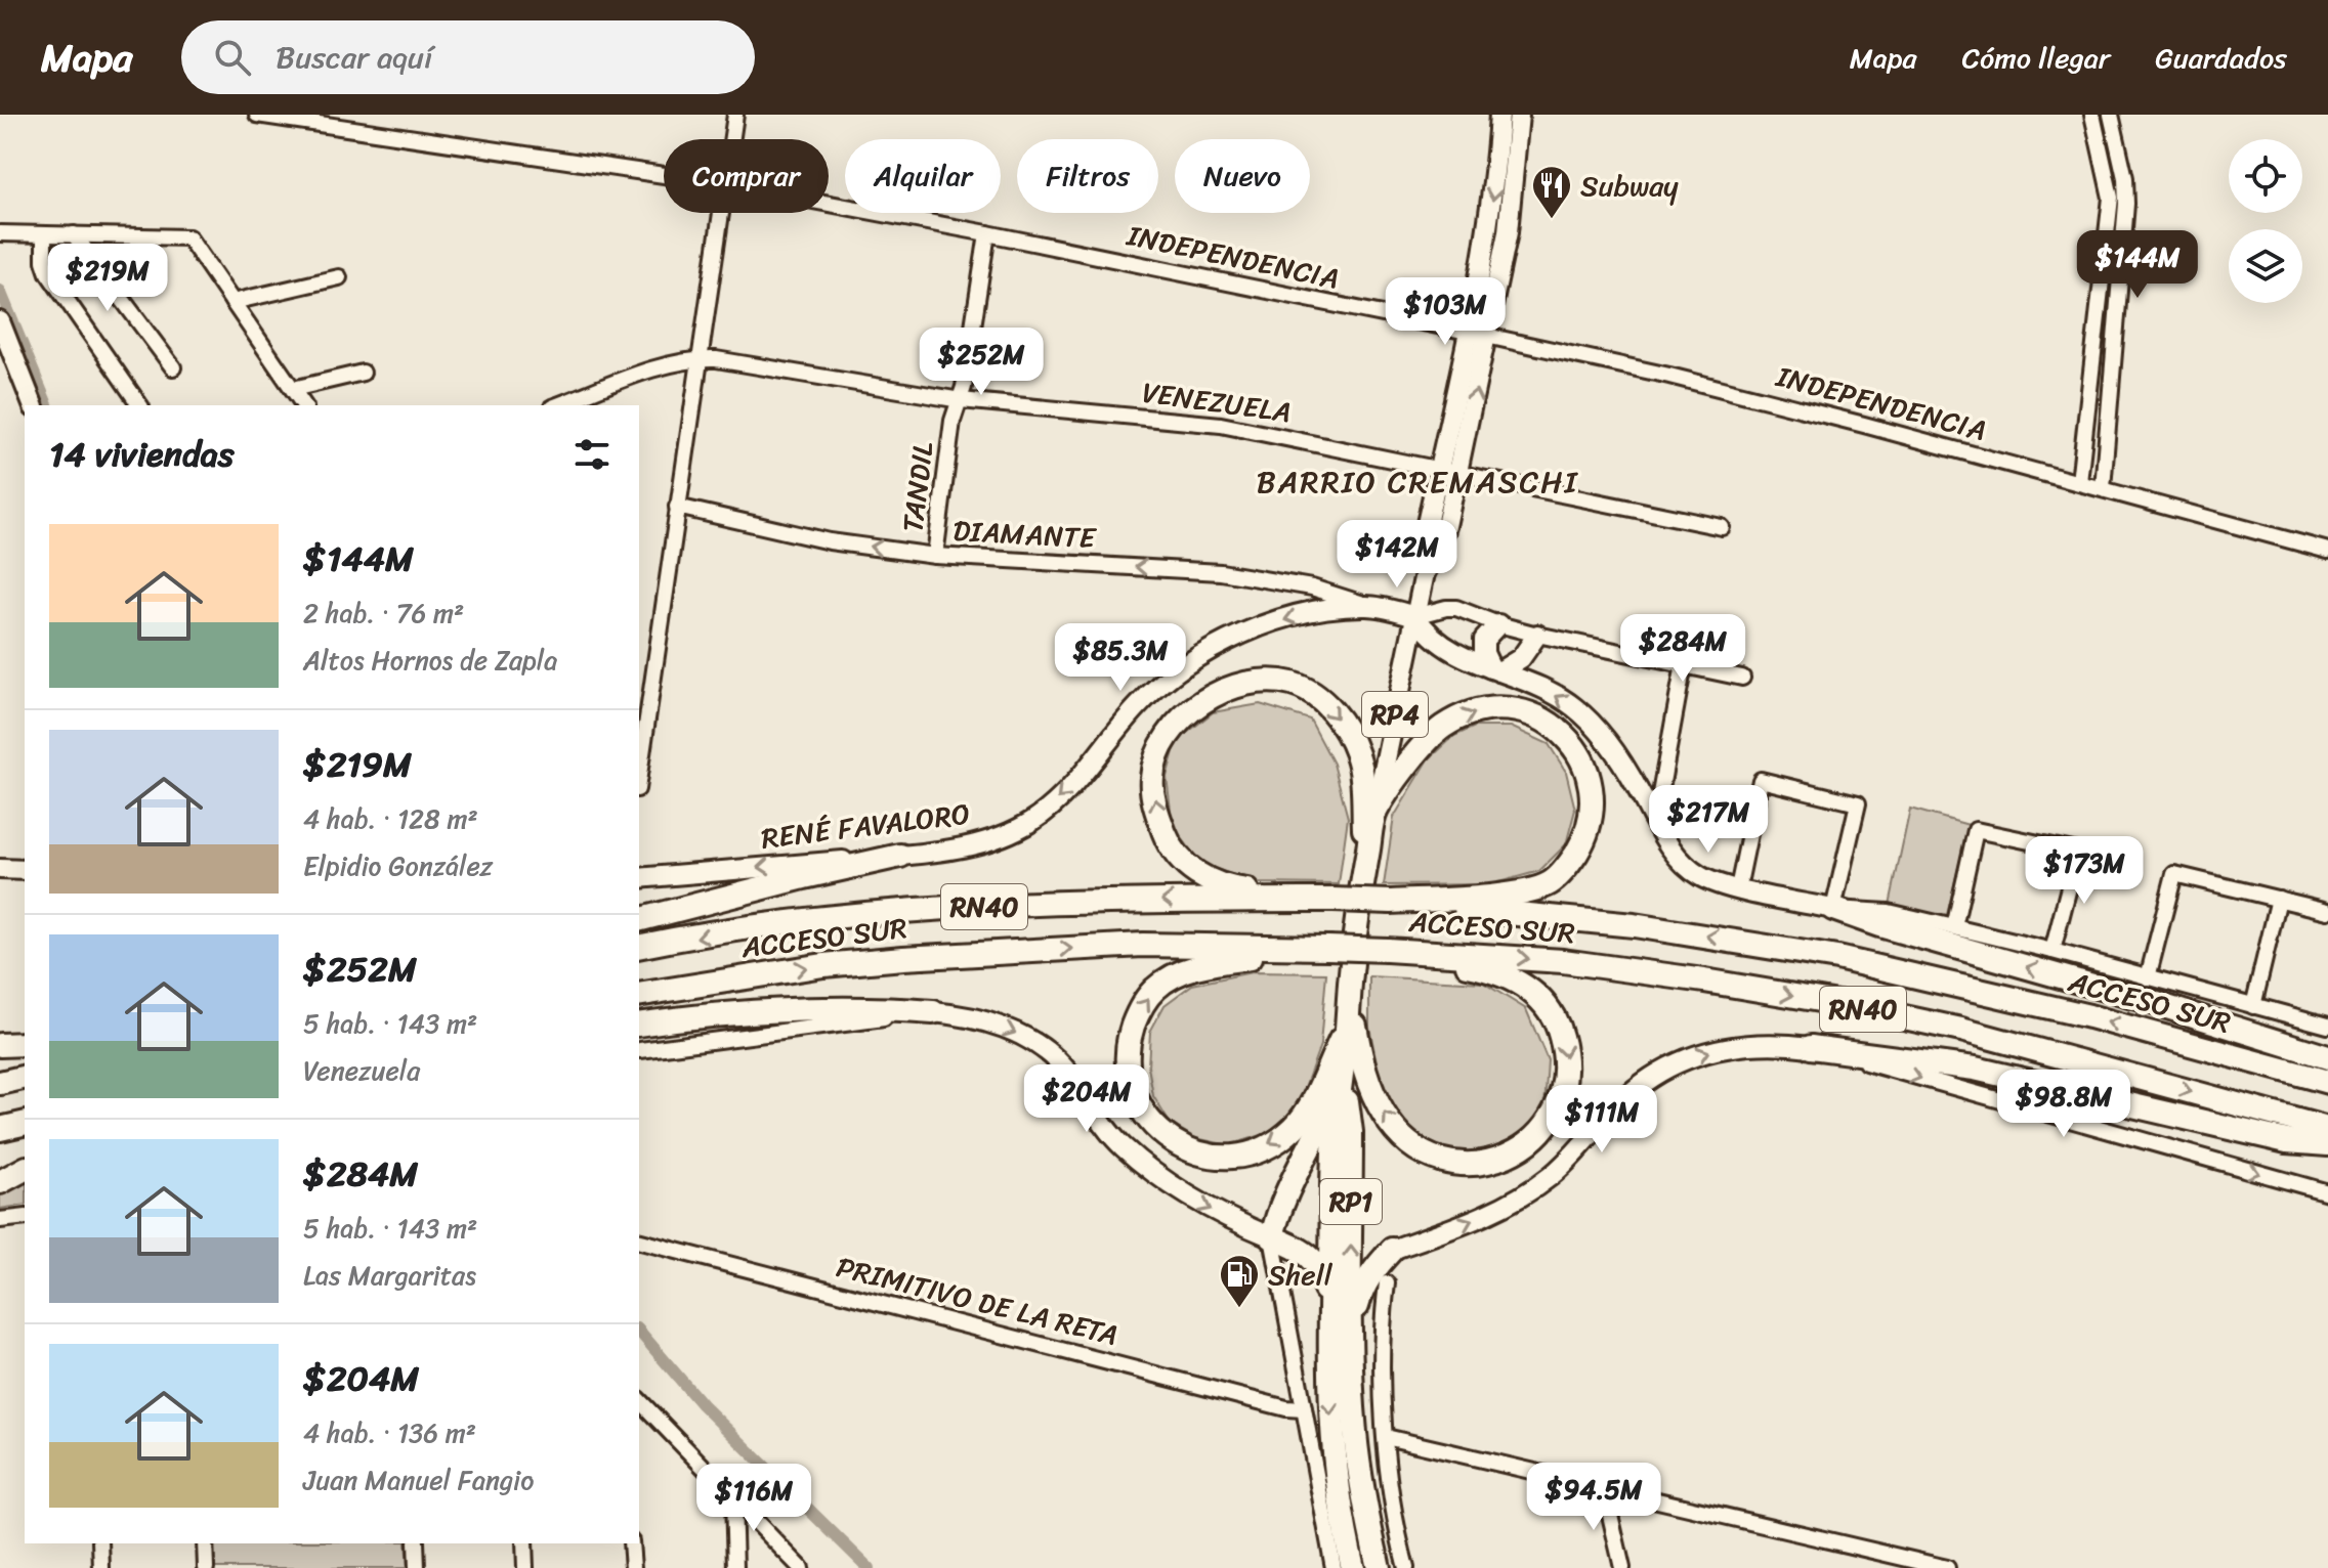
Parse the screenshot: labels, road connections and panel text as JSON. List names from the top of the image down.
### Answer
{
  "streets": {
    "highway": [
      "RP4",
      "RN40",
      "ACCESO SUR",
      "RP1"
    ],
    "main road": ["RENÉ FAVALORO"],
    "street": [
      "INDEPENDENCIA",
      "VENEZUELA",
      "TANDIL",
      "DIAMANTE",
      "PRIMITIVO DE LA RETA"
    ]
  },
  "crossings": [
    ["INDEPENDENCIA", "TANDIL"],
    ["INDEPENDENCIA", "RP4"],
    ["VENEZUELA", "TANDIL"],
    ["VENEZUELA", "RP4"],
    ["TANDIL", "DIAMANTE"],
    ["DIAMANTE", "RENÉ FAVALORO"],
    ["RP4", "RENÉ FAVALORO"],
    ["RP4", "RP1"]
  ],
  "one_way": ["DIAMANTE", "RENÉ FAVALORO"],
  "districts": ["BARRIO CREMASCHI"],
  "places": {
    "restaurant": ["Subway"],
    "fuel station": ["Shell"]
  },
  "page": {
    "header": "Mapa",
    "search": "Buscar aquí",
    "nav": ["Mapa", "Cómo llegar", "Guardados"],
    "chip": [
      "Comprar",
      "Alquilar",
      "Filtros",
      "Nuevo"
    ],
    "price": [
      "$144M",
      "$219M",
      "$103M",
      "$252M",
      "$142M",
      "$284M",
      "$85.3M",
      "$217M",
      "$173M",
      "$204M",
      "$98.8M",
      "$111M",
      "$94.5M",
      "$116M"
    ],
    "heading": "14 viviendas",
    "list": [
      {
        "name": "$144M",
        "note": "2 hab. · 76 m² · Altos Hornos de Zapla"
      },
      {
        "name": "$219M",
        "note": "4 hab. · 128 m² · Elpidio González"
      },
      {
        "name": "$252M",
        "note": "5 hab. · 143 m² · Venezuela"
      },
      {
        "name": "$284M",
        "note": "5 hab. · 143 m² · Las Margaritas"
      },
      {
        "name": "$204M",
        "note": "4 hab. · 136 m² · Juan Manuel Fangio"
      }
    ]
  }
}
